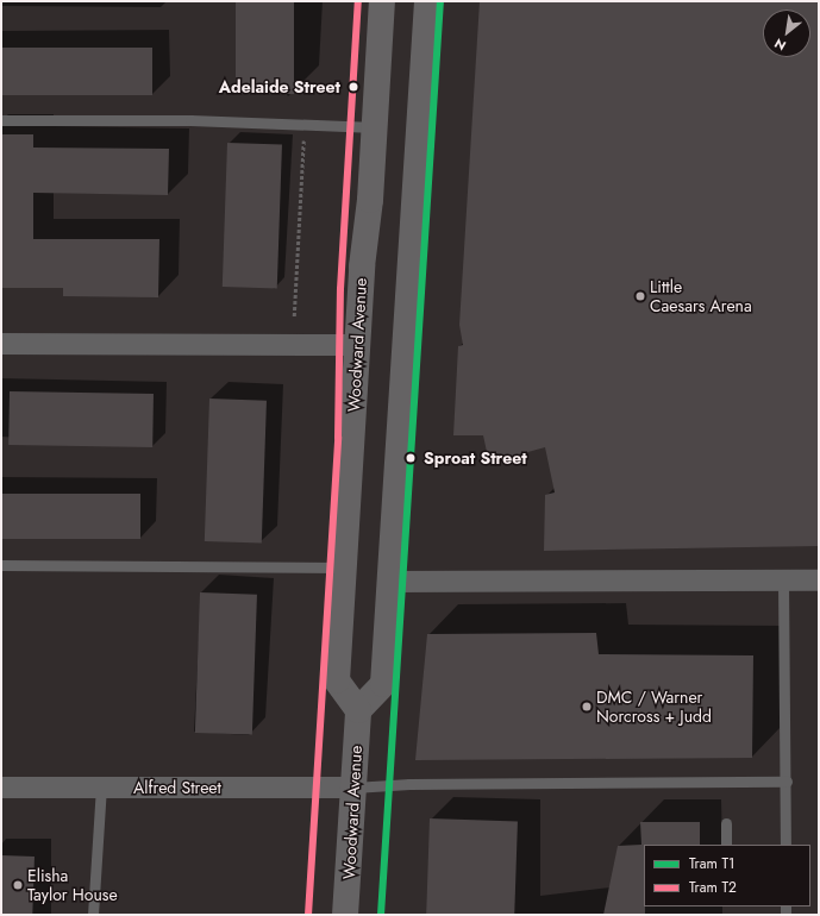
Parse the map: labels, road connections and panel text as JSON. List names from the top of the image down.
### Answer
{
  "streets": {
    "main road": ["Woodward Avenue"],
    "street": ["Alfred Street"]
  },
  "crossings": [
    ["Woodward Avenue", "Alfred Street"]
  ],
  "places": [
    "Adelaide Street",
    "Little Caesars Arena",
    "Sproat Street",
    "DMC / Warner Norcross + Judd",
    "Elisha Taylor House"
  ],
  "lines": ["tram line T1", "tram line T2"],
  "legend": ["Tram T1", "Tram T2"],
  "north": "bottom left"
}
